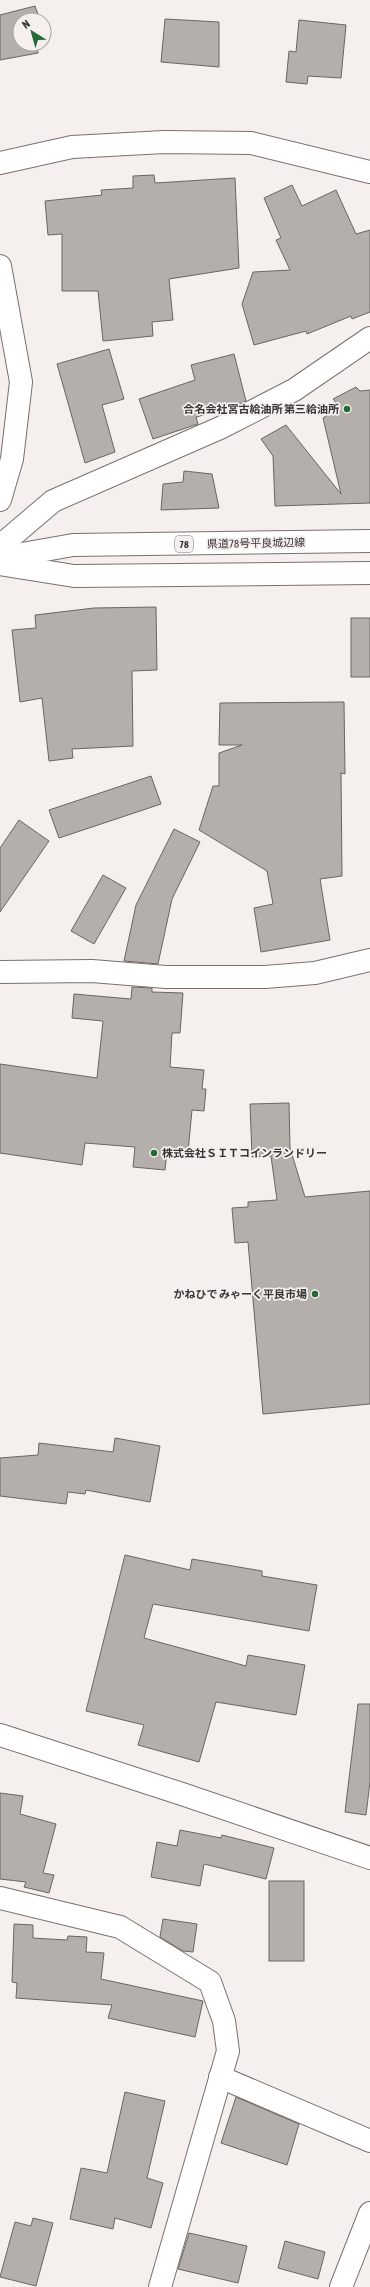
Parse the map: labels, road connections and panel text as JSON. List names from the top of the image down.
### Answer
{
  "streets": {
    "street": ["県道78号平良城辺線", "78"]
  },
  "places": ["合名会社宮古給油所 第三給油所", "株式会社ＳＩＴコインランドリー", "かねひで みゃーく平良市場"],
  "north": "top left"
}
